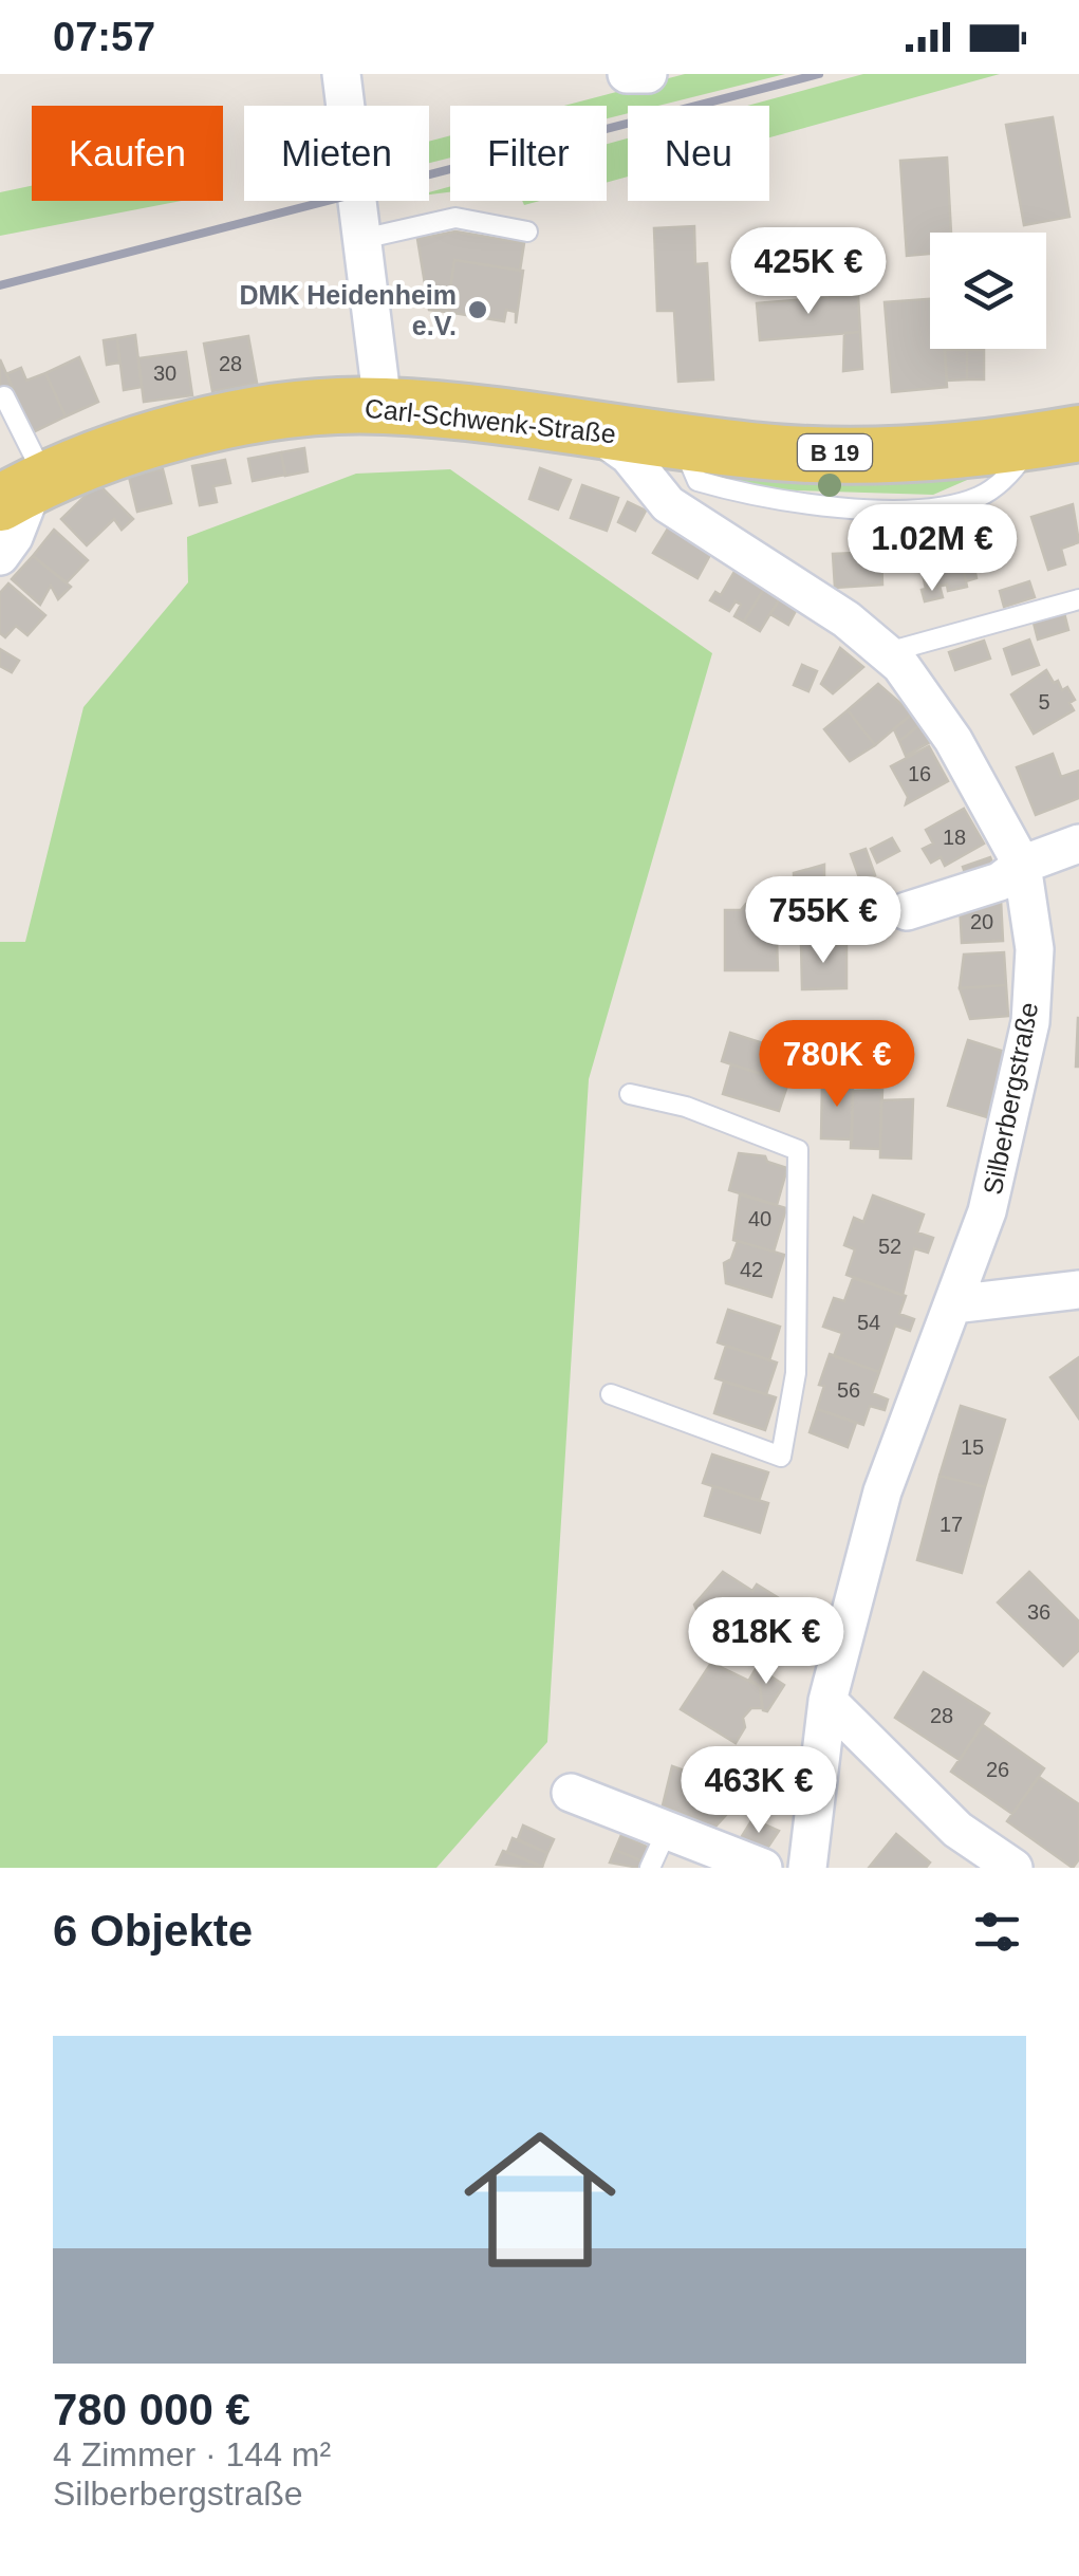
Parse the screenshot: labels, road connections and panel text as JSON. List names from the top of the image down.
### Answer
{
  "streets": {
    "main road": ["Carl-Schwenk-Straße", "B 19"],
    "street": ["Silberbergstraße"]
  },
  "crossings": [
    ["Carl-Schwenk-Straße", "Silberbergstraße"]
  ],
  "places": ["DMK Heidenheim e.V."],
  "house_numbers": [
    "28",
    "30",
    "5",
    "16",
    "18",
    "20",
    "40",
    "52",
    "42",
    "54",
    "56",
    "15",
    "17",
    "36",
    "28",
    "26"
  ],
  "page": {
    "status": "07:57",
    "chip": [
      "Kaufen",
      "Mieten",
      "Filter",
      "Neu"
    ],
    "price": [
      "425K €",
      "1.02M €",
      "755K €",
      "780K €",
      "818K €",
      "463K €"
    ],
    "heading": "6 Objekte",
    "list": [
      {
        "name": "780 000 €",
        "note": "4 Zimmer · 144 m² · Silberbergstraße"
      }
    ]
  }
}
